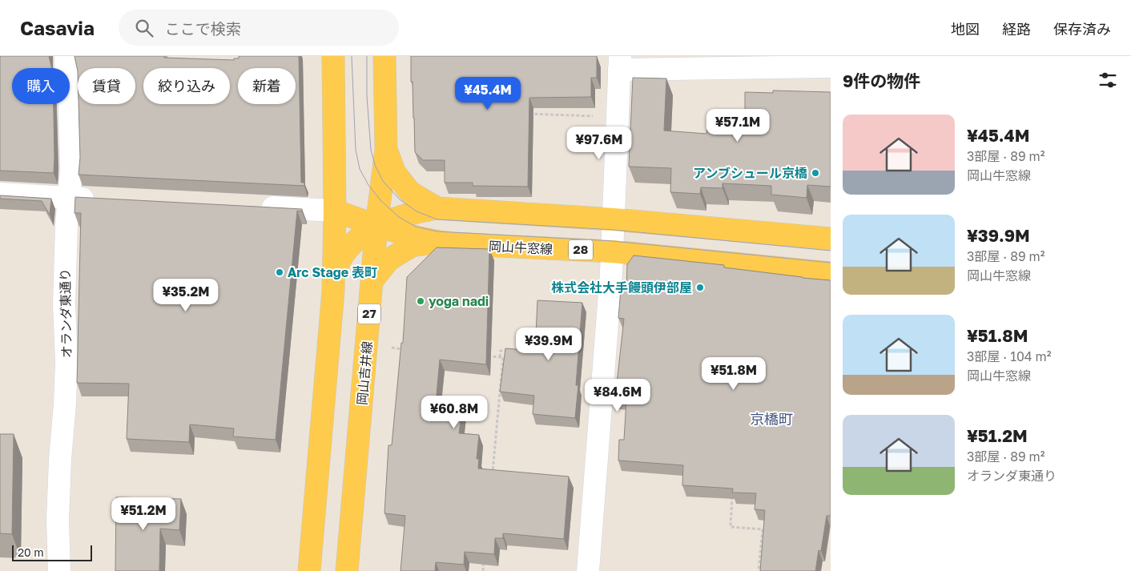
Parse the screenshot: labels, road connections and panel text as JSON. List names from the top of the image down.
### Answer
{
  "streets": {
    "main road": [
      "岡山牛窓線",
      "28",
      "27",
      "岡山吉井線"
    ],
    "street": ["オランダ東通り"]
  },
  "crossings": [
    ["岡山牛窓線", "岡山吉井線"]
  ],
  "districts": ["京橋町"],
  "places": [
    "アンブシュール京橋",
    "Arc Stage 表町",
    "株式会社大手饅頭伊部屋",
    "yoga nadi"
  ],
  "scale_bar": "20 m",
  "page": {
    "header": "Casavia",
    "search": "ここで検索",
    "nav": ["地図", "経路", "保存済み"],
    "heading": "9件の物件",
    "chip": [
      "購入",
      "賃貸",
      "絞り込み",
      "新着"
    ],
    "price": [
      "¥45.4M",
      "¥57.1M",
      "¥97.6M",
      "¥35.2M",
      "¥39.9M",
      "¥51.8M",
      "¥84.6M",
      "¥60.8M",
      "¥51.2M"
    ],
    "list": [
      {
        "name": "¥45.4M",
        "note": "3部屋 · 89 m² · 岡山牛窓線"
      },
      {
        "name": "¥39.9M",
        "note": "3部屋 · 89 m² · 岡山牛窓線"
      },
      {
        "name": "¥51.8M",
        "note": "3部屋 · 104 m² · 岡山牛窓線"
      },
      {
        "name": "¥51.2M",
        "note": "3部屋 · 89 m² · オランダ東通り"
      }
    ],
    "scale": "20 m"
  }
}
